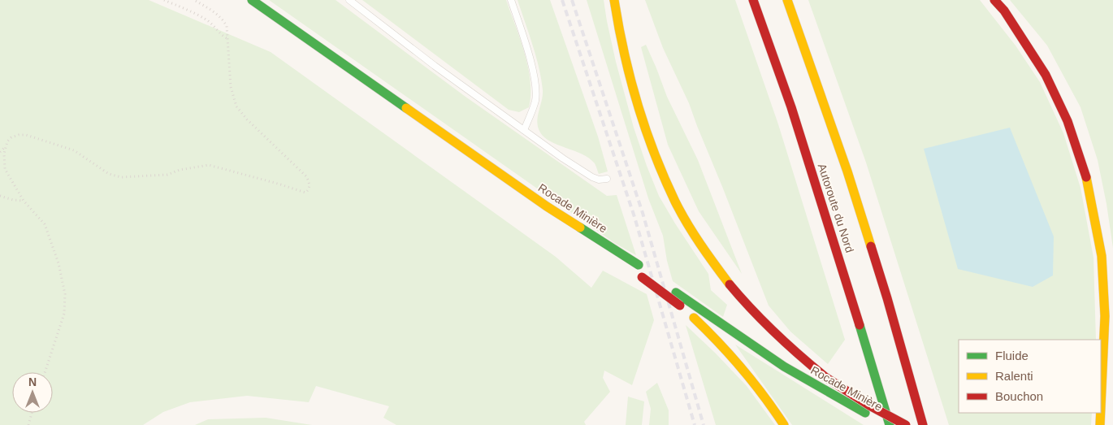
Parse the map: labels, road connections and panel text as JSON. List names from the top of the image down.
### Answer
{
  "streets": {
    "highway": ["Rocade Minière", "Autoroute du Nord"]
  },
  "crossings": [
    ["Rocade Minière", "Autoroute du Nord"]
  ],
  "legend": ["Fluide", "Ralenti", "Bouchon"],
  "north": "top"
}
